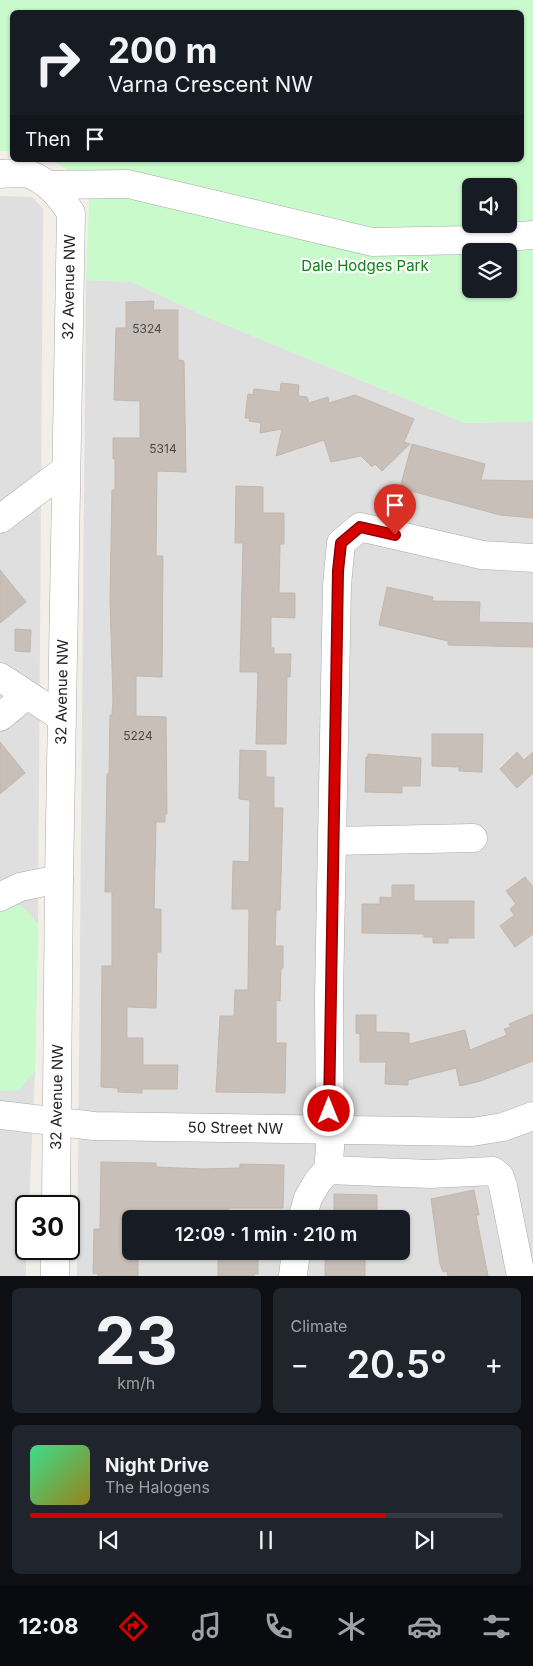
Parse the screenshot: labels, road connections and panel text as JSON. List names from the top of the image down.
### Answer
{
  "streets": {
    "street": ["32 Avenue NW", "50 Street NW"]
  },
  "crossings": [
    ["32 Avenue NW", "50 Street NW"]
  ],
  "parks": ["Dale Hodges Park"],
  "house_numbers": ["5324", "5314", "5224"],
  "page": {
    "turn": ["200 m", "Varna Crescent NW"],
    "then": "Then",
    "limit": "30",
    "trip": "12:09 · 1 min · 210 m",
    "tile": [
      ["23", "km/h"],
      "Climate"
    ],
    "heat": ["−", "20.5°", "+"],
    "song": ["Night Drive", "The Halogens"],
    "tabs": "12:08"
  }
}
